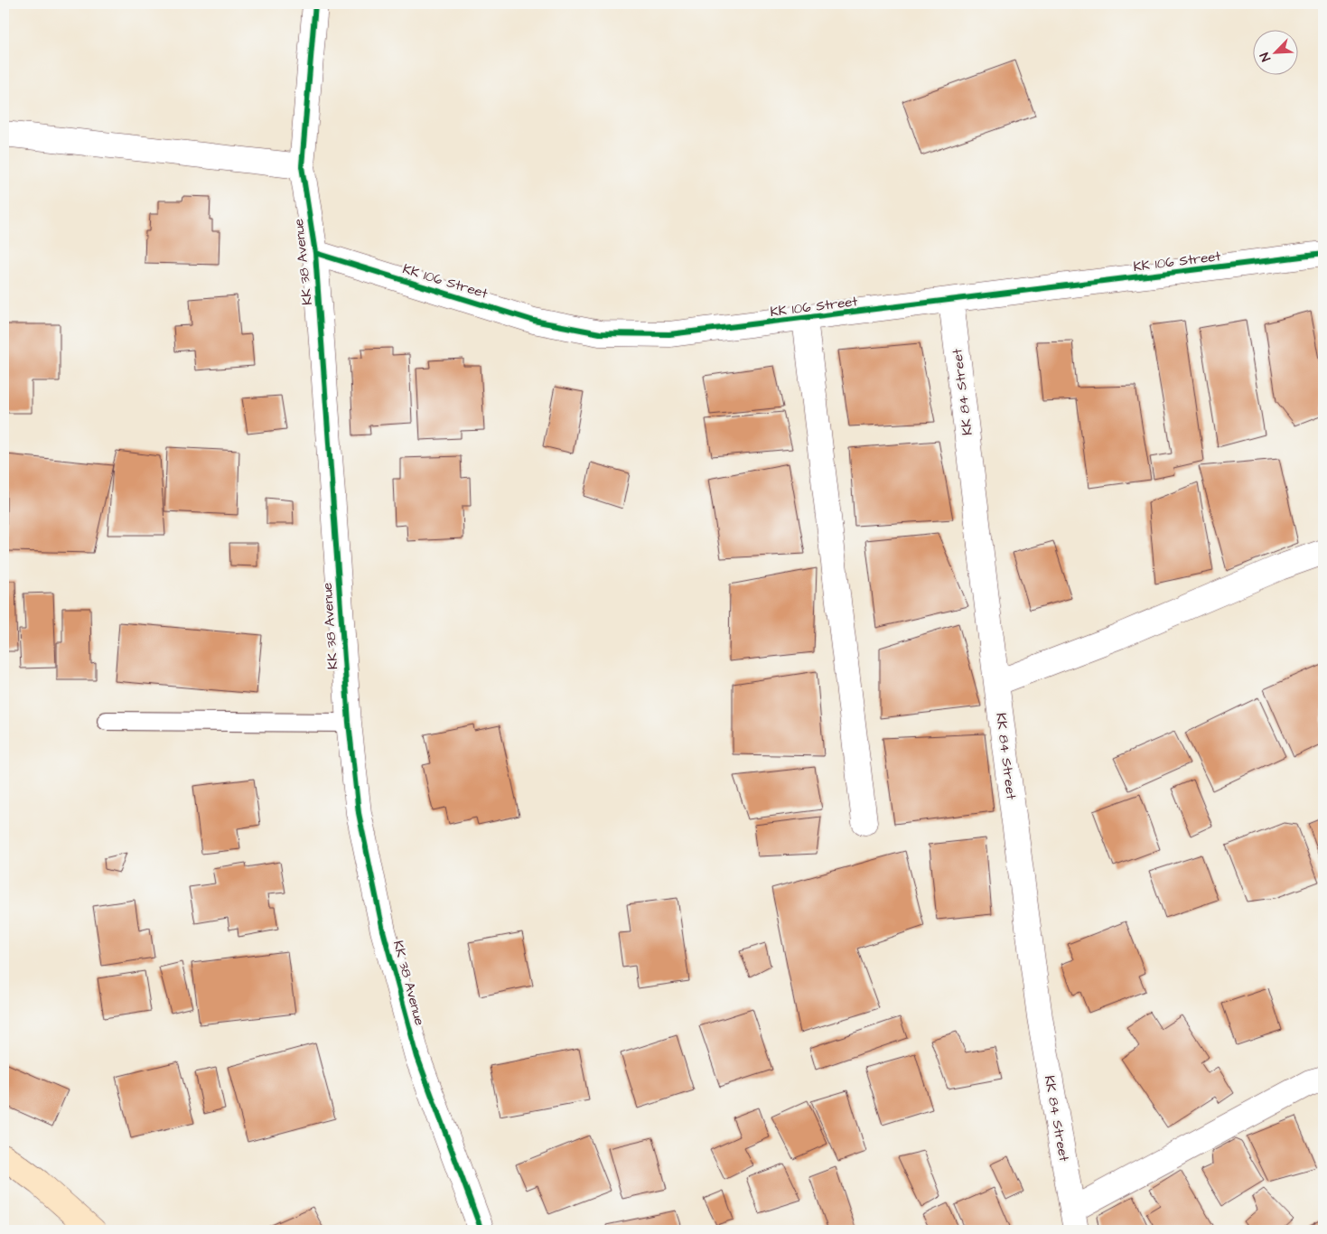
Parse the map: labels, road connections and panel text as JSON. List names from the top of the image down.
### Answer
{
  "streets": {
    "street": ["KK 106 Street", "KK 38 Avenue", "KK 84 Street"]
  },
  "crossings": [
    ["KK 106 Street", "KK 38 Avenue"],
    ["KK 106 Street", "KK 84 Street"]
  ],
  "north": "bottom left"
}
